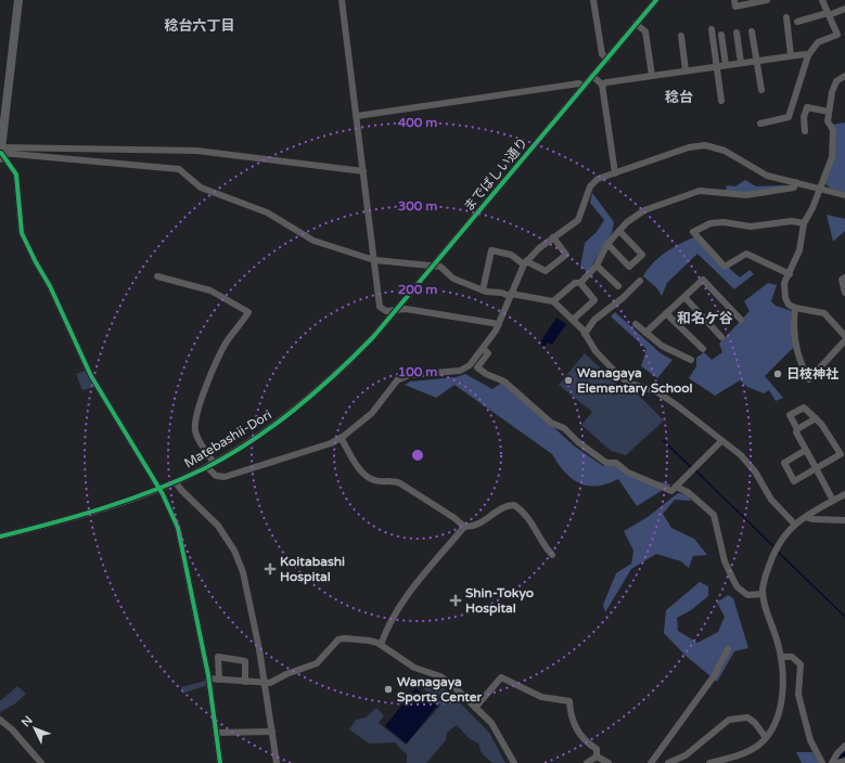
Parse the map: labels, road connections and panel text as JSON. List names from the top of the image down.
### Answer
{
  "streets": {
    "street": ["までばしい通り", "Matebashii-Dori"]
  },
  "crossings": [
    ["までばしい通り", "Matebashii-Dori"]
  ],
  "districts": ["稔台六丁目", "稔台", "和名ケ谷"],
  "places": {
    "other": ["日枝神社", "Wanagaya Elementary School", "Wanagaya Sports Center"],
    "health": ["Koitabashi Hospital", "Shin-Tokyo Hospital"]
  },
  "north": "top left",
  "rings": [
    "400 m",
    "300 m",
    "200 m",
    "100 m"
  ]
}
